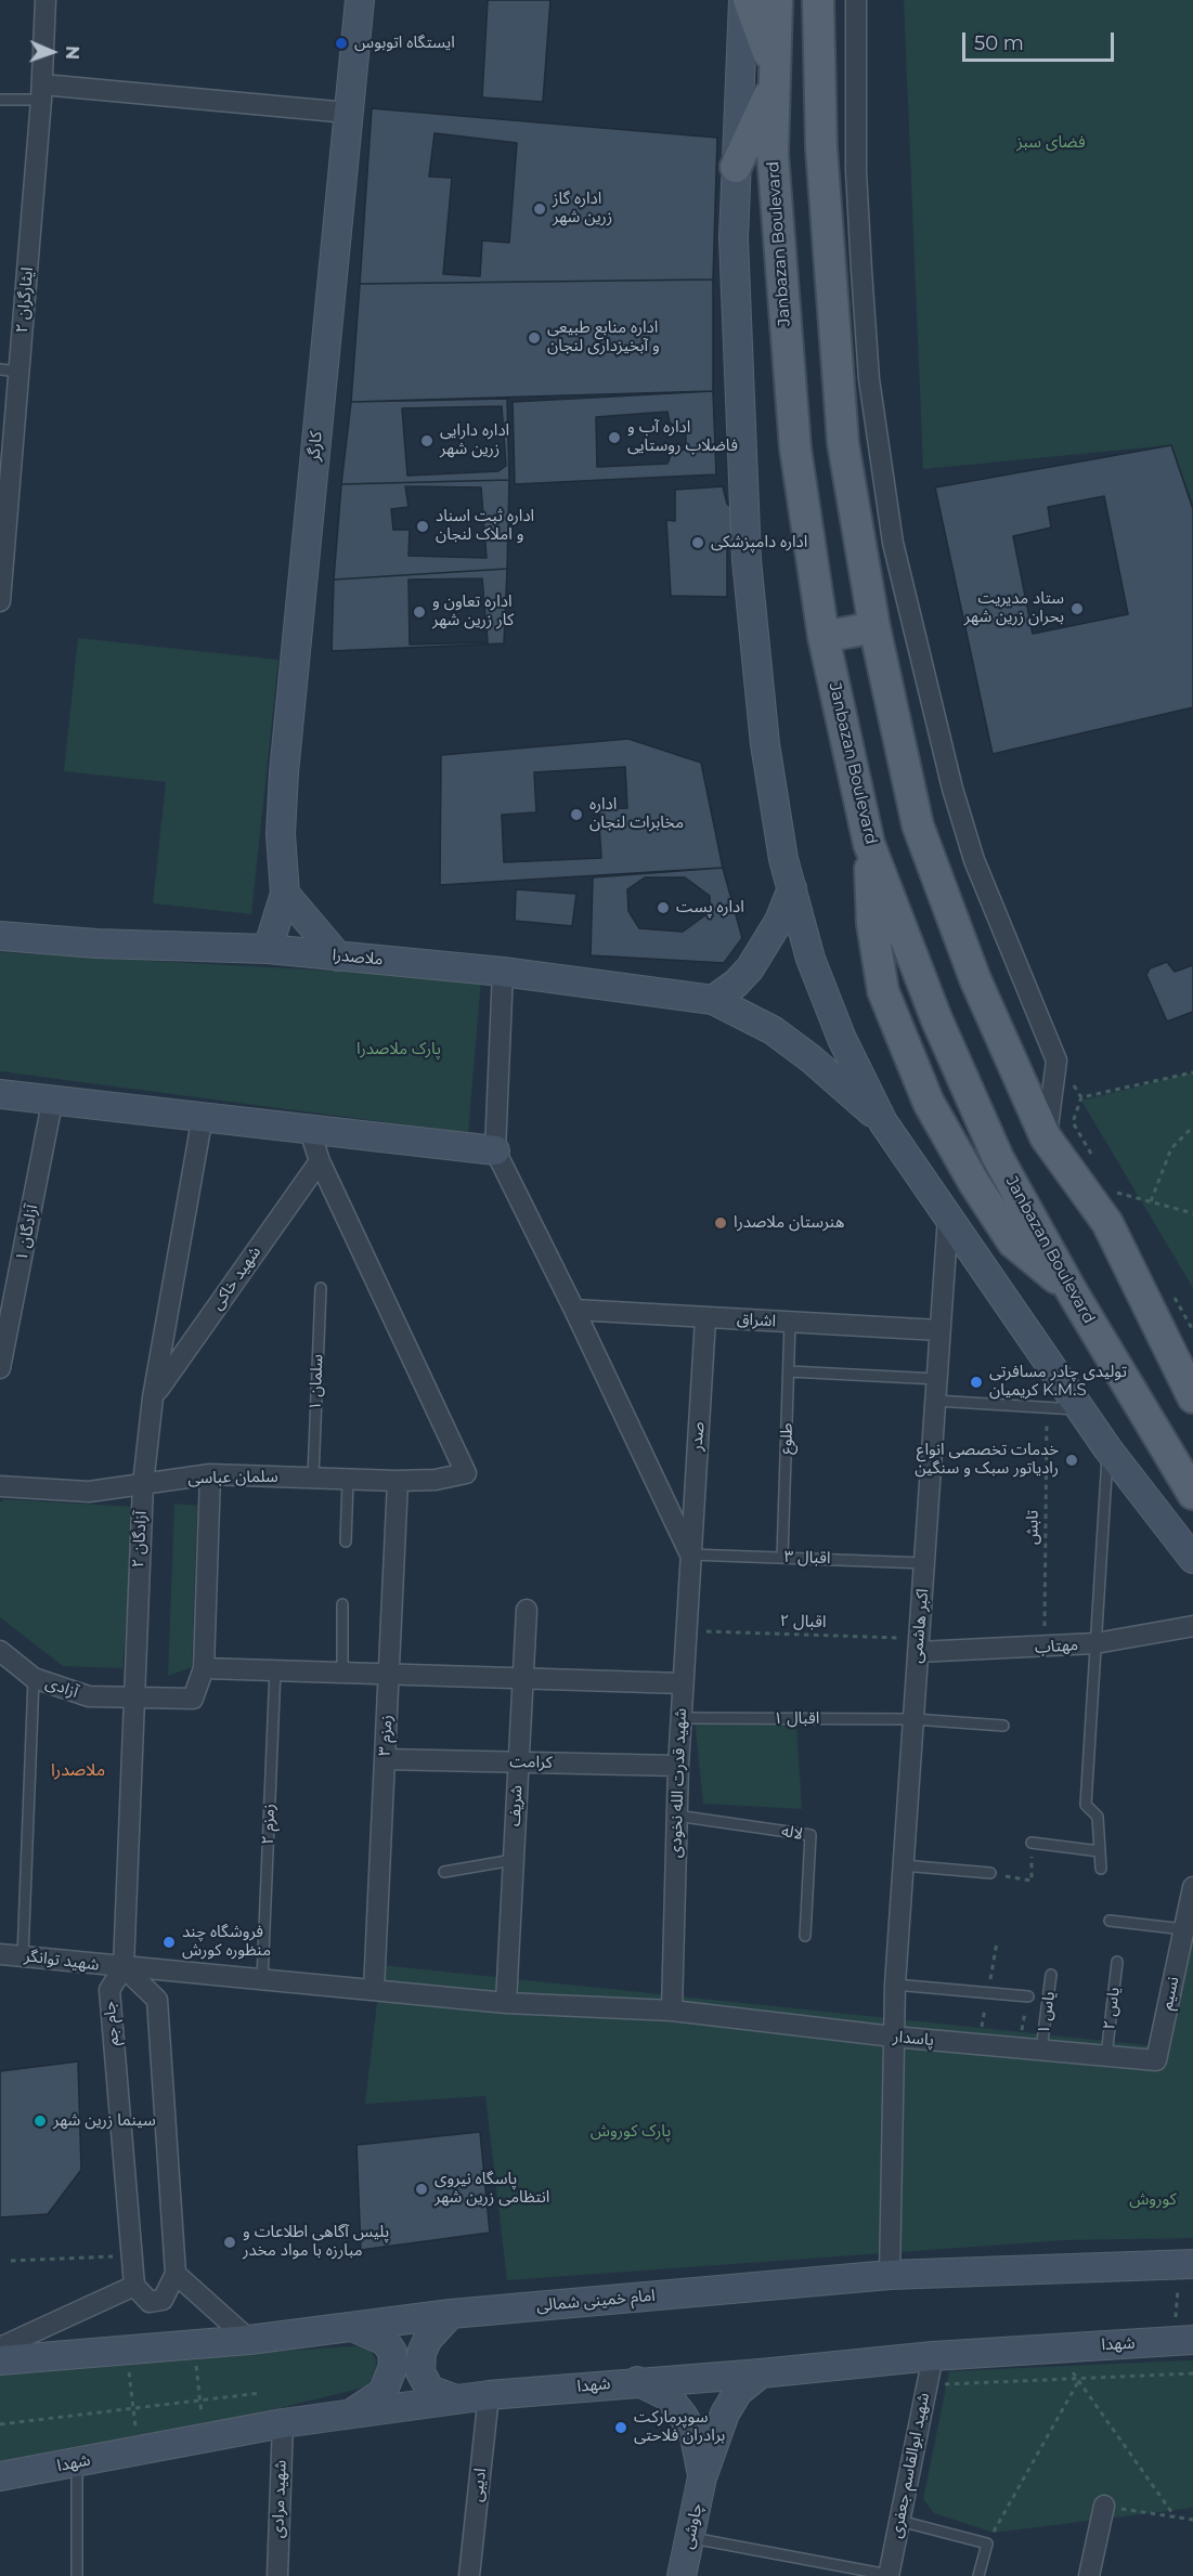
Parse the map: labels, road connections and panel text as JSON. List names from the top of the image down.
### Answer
{
  "streets": {
    "main road": [
      "Janbazan Boulevard",
      "کارگر",
      "ملاصدرا",
      "امام خمینی شمالی",
      "شهدا",
      "چاوشی"
    ],
    "street": [
      "ایثارگران ۲",
      "آزادگان ۱",
      "شهید خاکی",
      "اشراق",
      "صدر",
      "سلمان عباسی",
      "آزادگان ۲",
      "اکبر هاشمی",
      "مهتاب",
      "آزادی",
      "زمزم ۳",
      "کرامت",
      "شهید قدرت الله نخودی",
      "شریف",
      "شهید توانگر",
      "نسیم",
      "جام جم",
      "پاسدار",
      "شهید ابوالقاسم جعفری",
      "ادیبی",
      "شهید مرادی"
    ],
    "lane": [
      "سلمان ۱",
      "طلوع",
      "اقبال ۳",
      "اقبال ۱",
      "زمزم ۲",
      "لاله",
      "یاس ۲",
      "یاس ۱"
    ],
    "path": ["تابش", "اقبال ۲"]
  },
  "crossings": [
    ["کارگر", "ملاصدرا"],
    ["شهید خاکی", "سلمان عباسی"],
    ["شهید خاکی", "آزادگان ۲"],
    ["اشراق", "صدر"],
    ["اشراق", "طلوع"],
    ["اشراق", "اکبر هاشمی"],
    ["سلمان ۱", "سلمان عباسی"],
    ["صدر", "اقبال ۳"],
    ["صدر", "شهید قدرت الله نخودی"],
    ["طلوع", "اقبال ۳"],
    ["سلمان عباسی", "آزادگان ۲"],
    ["سلمان عباسی", "زمزم ۳"],
    ["تابش", "مهتاب"],
    ["آزادگان ۲", "آزادی"],
    ["آزادگان ۲", "شهید توانگر"],
    ["آزادگان ۲", "جام جم"],
    ["اقبال ۳", "اکبر هاشمی"],
    ["اقبال ۳", "شهید قدرت الله نخودی"],
    ["اقبال ۲", "اکبر هاشمی"],
    ["اقبال ۲", "مهتاب"],
    ["اقبال ۲", "شهید قدرت الله نخودی"],
    ["اکبر هاشمی", "مهتاب"],
    ["اکبر هاشمی", "اقبال ۱"],
    ["اکبر هاشمی", "پاسدار"],
    ["اکبر هاشمی", "امام خمینی شمالی"],
    ["اقبال ۱", "شهید قدرت الله نخودی"],
    ["زمزم ۳", "کرامت"],
    ["زمزم ۳", "شهید توانگر"],
    ["زمزم ۳", "پاسدار"],
    ["کرامت", "شهید قدرت الله نخودی"],
    ["کرامت", "شریف"],
    ["شهید قدرت الله نخودی", "لاله"],
    ["شهید قدرت الله نخودی", "پاسدار"],
    ["شریف", "پاسدار"],
    ["زمزم ۲", "شهید توانگر"],
    ["شهید توانگر", "جام جم"],
    ["شهید توانگر", "پاسدار"],
    ["نسیم", "پاسدار"],
    ["یاس ۲", "پاسدار"],
    ["یاس ۱", "پاسدار"],
    ["شهدا", "شهید ابوالقاسم جعفری"],
    ["شهدا", "ادیبی"],
    ["شهدا", "شهید مرادی"]
  ],
  "districts": ["ملاصدرا"],
  "parks": [
    "فضای سبز",
    "پارک ملاصدرا",
    "پارک کوروش",
    "کوروش"
  ],
  "places": [
    "ایستگاه اتوبوس",
    "اداره گاز زرین شهر",
    "اداره منابع طبیعی و آبخیزداری لنجان",
    "اداره آب و فاضلاب روستایی",
    "اداره دارایی زرین شهر",
    "اداره ثبت اسناد و املاک لنجان",
    "اداره دامپزشکی",
    "ستاد مدیریت بحران زرین شهر",
    "اداره تعاون و کار زرین شهر",
    "اداره مخابرات لنجان",
    "اداره پست",
    "هنرستان ملاصدرا",
    "تولیدی چادر مسافرتی کریمیان K.M.S",
    "خدمات تخصصی انواع رادیاتور سبک و سنگین",
    "فروشگاه چند منظوره کورش",
    "سینما زرین شهر",
    "پاسگاه نیروی انتظامی زرین شهر",
    "پلیس آگاهی اطلاعات و مبارزه با مواد مخدر",
    "سوپرمارکت برادران فلاحتی"
  ],
  "scale_bar": "50 m",
  "north": "right"
}
